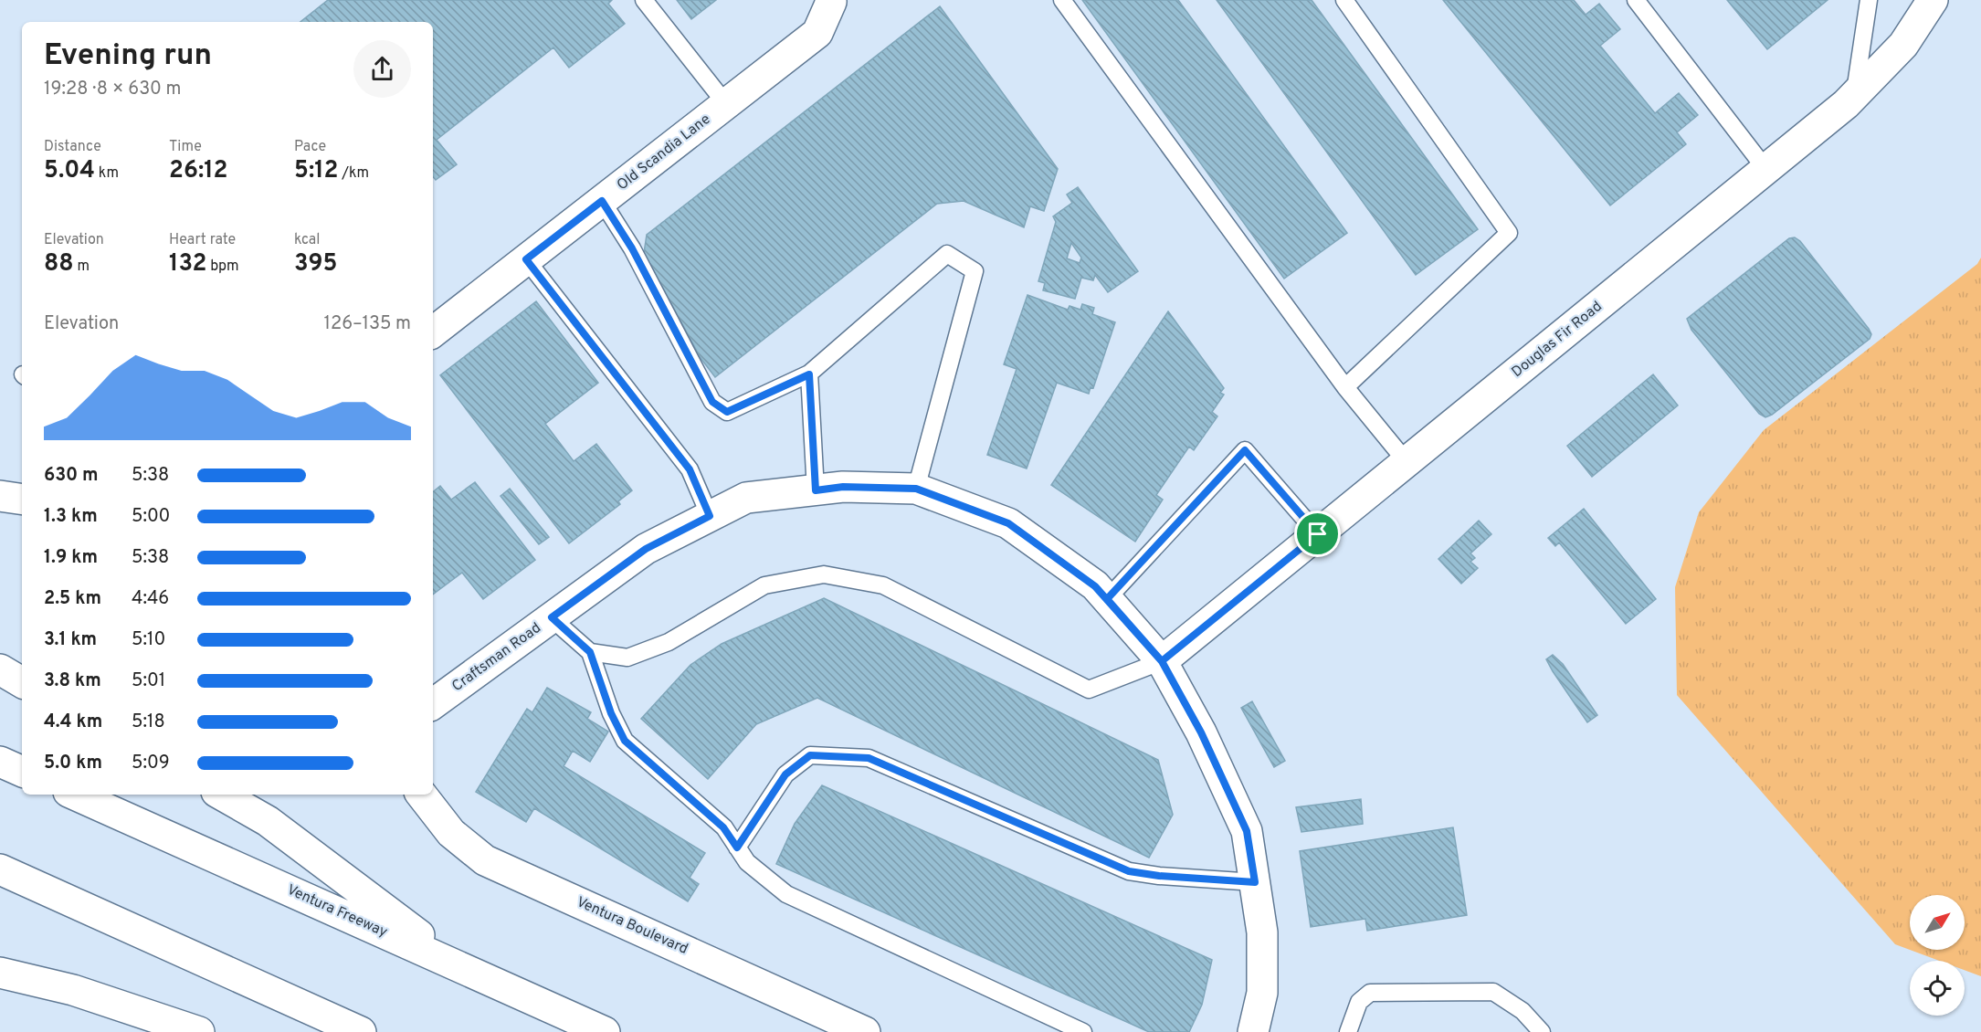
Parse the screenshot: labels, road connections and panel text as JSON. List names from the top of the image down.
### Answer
{
  "streets": {
    "main road": [
      "Old Scandia Lane",
      "Douglas Fir Road",
      "Craftsman Road",
      "Ventura Freeway",
      "Ventura Boulevard"
    ]
  },
  "crossings": [
    ["Douglas Fir Road", "Craftsman Road"]
  ],
  "north": "top right",
  "page": {
    "heading": ["Evening run", "19:28 · 8 × 630 m"],
    "stats": [
      ["Distance", "5.04 km"],
      ["Time", "26:12"],
      ["Pace", "5:12 /km"],
      ["Elevation", "88 m"],
      ["Heart rate", "132 bpm"],
      ["kcal", "395"]
    ],
    "chart": ["Elevation", "126–135 m"],
    "list": [
      {
        "name": "630 m",
        "note": "5:38"
      },
      {
        "name": "1.3 km",
        "note": "5:00"
      },
      {
        "name": "1.9 km",
        "note": "5:38"
      },
      {
        "name": "2.5 km",
        "note": "4:46"
      },
      {
        "name": "3.1 km",
        "note": "5:10"
      },
      {
        "name": "3.8 km",
        "note": "5:01"
      },
      {
        "name": "4.4 km",
        "note": "5:18"
      },
      {
        "name": "5.0 km",
        "note": "5:09"
      }
    ]
  }
}
